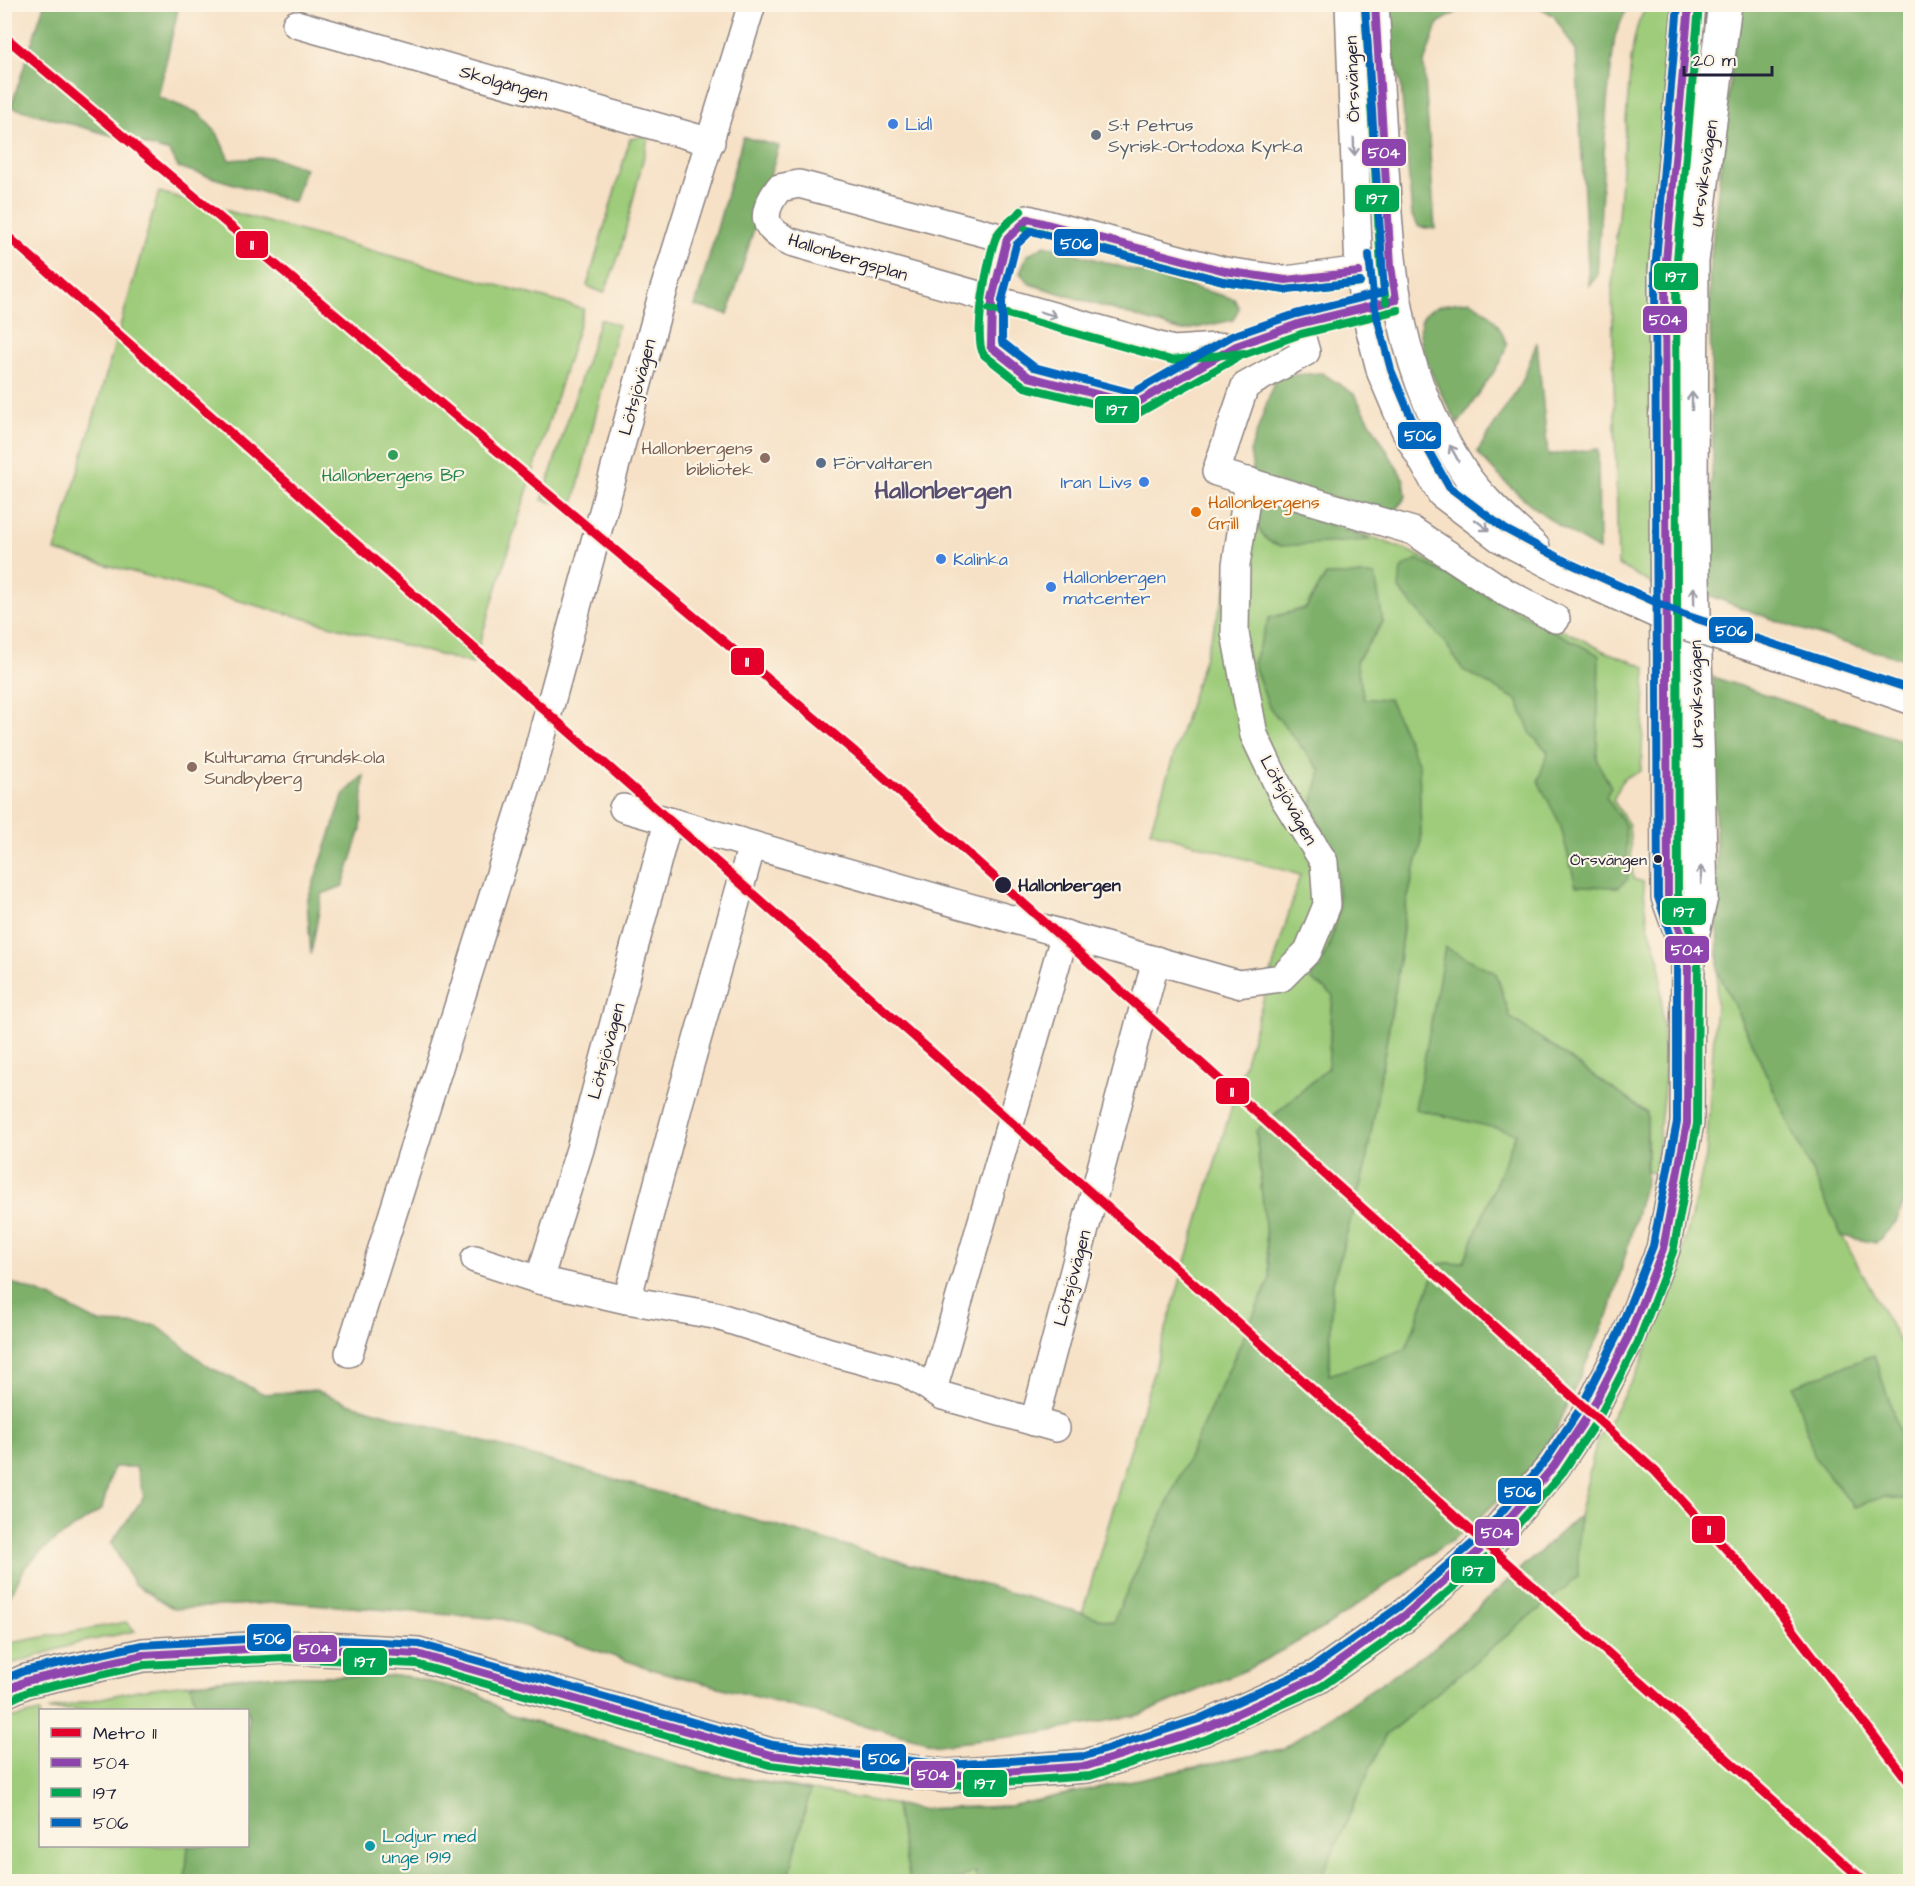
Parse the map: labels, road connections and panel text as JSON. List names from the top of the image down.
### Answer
{
  "streets": {
    "street": [
      "Örsvängen",
      "Skolgången",
      "Ursviksvägen",
      "Hallonbergsplan",
      "Lötsjövägen"
    ]
  },
  "crossings": [
    ["Örsvängen", "Hallonbergsplan"],
    ["Skolgången", "Lötsjövägen"]
  ],
  "districts": ["Hallonbergen"],
  "places": [
    "Lidl",
    "S:t Petrus Syrisk-Ortodoxa Kyrka",
    "Hallonbergens BP",
    "Hallonbergens bibliotek",
    "Förvaltaren",
    "Iran Livs",
    "Hallonbergens Grill",
    "Kalinka",
    "Hallonbergen matcenter",
    "Kulturama Grundskola Sundbyberg",
    "Örsvängen",
    "Hallonbergen",
    "Lodjur med unge 1919"
  ],
  "lines": [
    "transit line 504",
    "transit line 506",
    "transit line 197",
    "metro line 11"
  ],
  "legend": [
    "Metro 11",
    "504",
    "197",
    "506"
  ],
  "scale_bar": "20 m"
}
